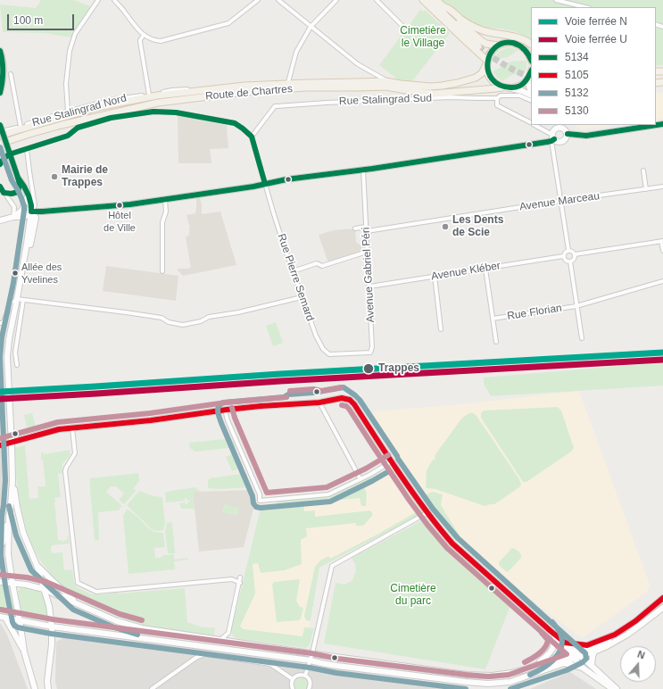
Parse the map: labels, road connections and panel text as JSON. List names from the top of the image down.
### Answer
{
  "streets": {
    "main road": ["Route de Chartres"],
    "street": [
      "Rue Stalingrad Sud",
      "Rue Stalingrad Nord",
      "Avenue Marceau",
      "Avenue Kléber",
      "Avenue Gabriel Péri",
      "Rue Pierre Semard",
      "Rue Florian"
    ]
  },
  "crossings": [
    ["Rue Stalingrad Sud", "Rue Pierre Semard"],
    ["Avenue Marceau", "Avenue Gabriel Péri"],
    ["Avenue Kléber", "Avenue Gabriel Péri"],
    ["Avenue Gabriel Péri", "Rue Pierre Semard"]
  ],
  "parks": ["Cimetière le Village", "Cimetière du parc"],
  "places": [
    "Mairie de Trappes",
    "Hôtel de Ville",
    "Les Dents de Scie",
    "Allée des Yvelines",
    "Trappes"
  ],
  "lines": [
    "transit line 5134",
    "transit line 5132",
    "rail line N",
    "rail line U",
    "transit line 5130",
    "transit line 5105"
  ],
  "legend": [
    "Voie ferrée N",
    "Voie ferrée U",
    "5134",
    "5105",
    "5132",
    "5130"
  ],
  "scale_bar": "100 m",
  "north": "top"
}
